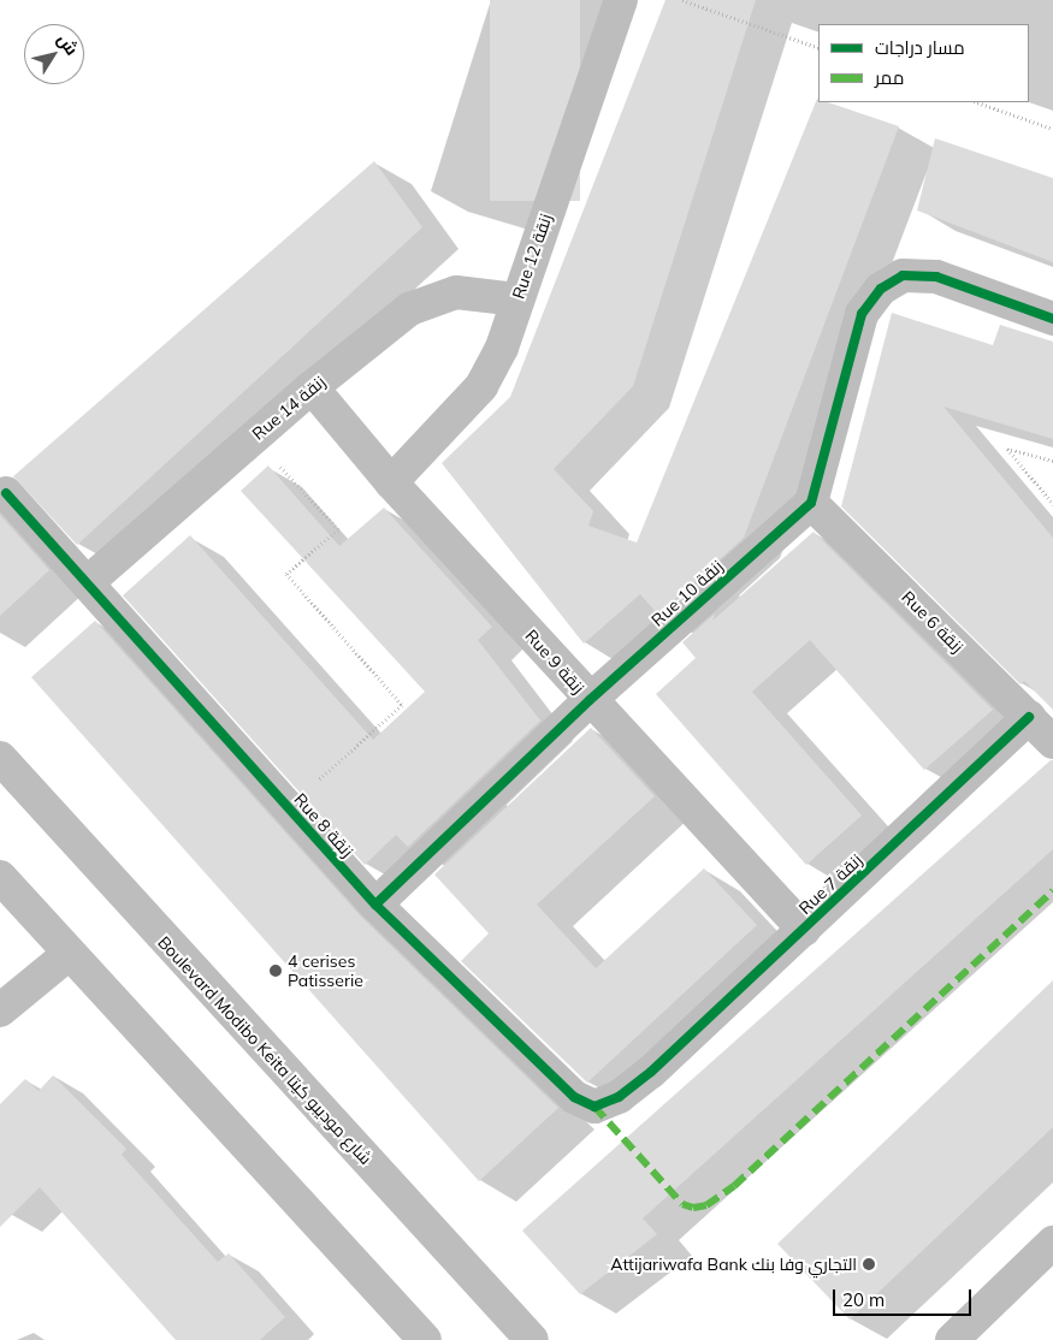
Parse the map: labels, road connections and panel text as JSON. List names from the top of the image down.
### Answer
{
  "streets": {
    "street": [
      "Rue 12 زنقة",
      "Rue 14 زنقة",
      "Rue 10 زنقة",
      "Rue 6 زنقة",
      "Rue 9 زنقة",
      "Rue 8 زنقة",
      "Rue 7 زنقة",
      "Boulevard Modibo Keita شارع موديبو كيتا"
    ]
  },
  "crossings": [
    ["Rue 12 زنقة", "Rue 14 زنقة"],
    ["Rue 12 زنقة", "Rue 9 زنقة"],
    ["Rue 14 زنقة", "Rue 9 زنقة"],
    ["Rue 14 زنقة", "Rue 8 زنقة"],
    ["Rue 10 زنقة", "Rue 6 زنقة"],
    ["Rue 10 زنقة", "Rue 9 زنقة"],
    ["Rue 10 زنقة", "Rue 8 زنقة"],
    ["Rue 6 زنقة", "Rue 7 زنقة"],
    ["Rue 9 زنقة", "Rue 7 زنقة"],
    ["Rue 8 زنقة", "Rue 7 زنقة"]
  ],
  "places": ["4 cerises Patisserie", "Attijariwafa Bank التجاري وفا بنك"],
  "legend": ["مسار دراجات", "ممر"],
  "scale_bar": "20 m",
  "north": "top right"
}
